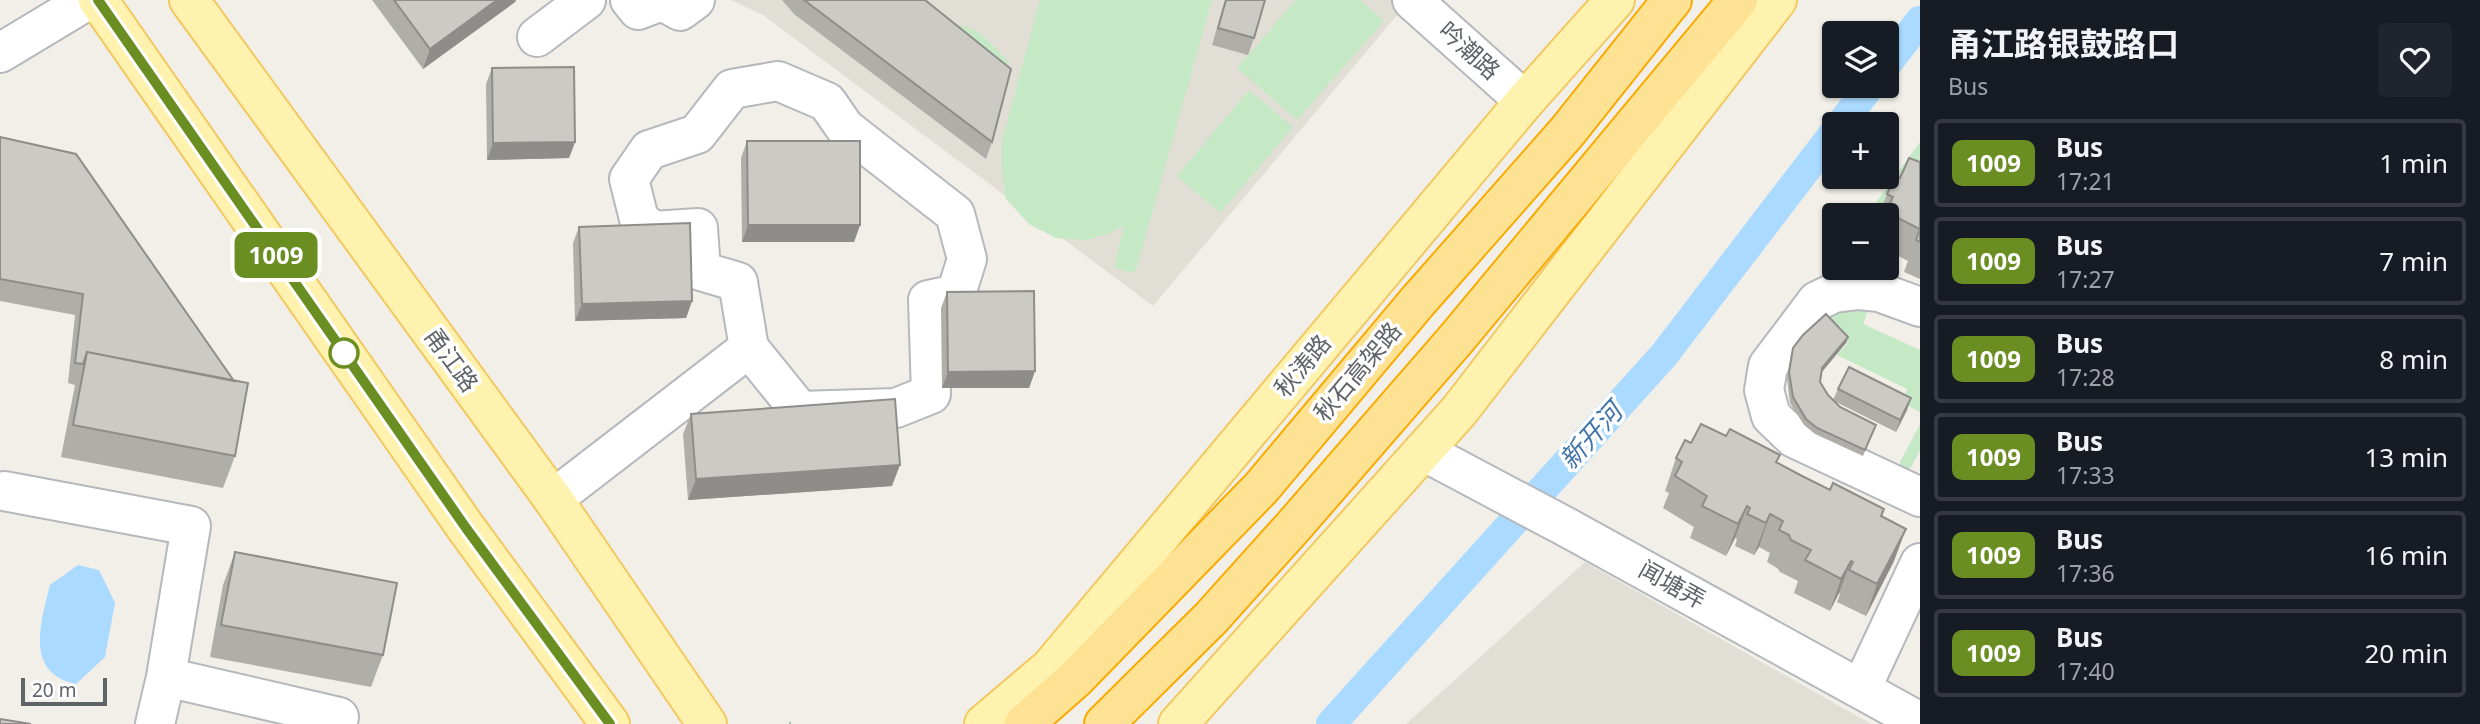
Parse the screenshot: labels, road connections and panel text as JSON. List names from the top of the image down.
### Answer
{
  "streets": {
    "highway": ["秋石高架路"],
    "main road": ["甬江路", "秋涛路"],
    "street": ["吟潮路", "闻塘弄"]
  },
  "crossings": [
    ["吟潮路", "秋涛路"]
  ],
  "water": ["新开河"],
  "lines": ["bus line 1009"],
  "scale_bar": "20 m",
  "page": {
    "on_map": "1009",
    "heading": ["甬江路银鼓路口", "Bus"],
    "map_buttons": ["+", "−"],
    "list": [
      {
        "mark": "1009",
        "name": "Bus",
        "note": "17:21",
        "value": "1 min"
      },
      {
        "mark": "1009",
        "name": "Bus",
        "note": "17:27",
        "value": "7 min"
      },
      {
        "mark": "1009",
        "name": "Bus",
        "note": "17:28",
        "value": "8 min"
      },
      {
        "mark": "1009",
        "name": "Bus",
        "note": "17:33",
        "value": "13 min"
      },
      {
        "mark": "1009",
        "name": "Bus",
        "note": "17:36",
        "value": "16 min"
      },
      {
        "mark": "1009",
        "name": "Bus",
        "note": "17:40",
        "value": "20 min"
      }
    ],
    "scale": "20 m"
  }
}
